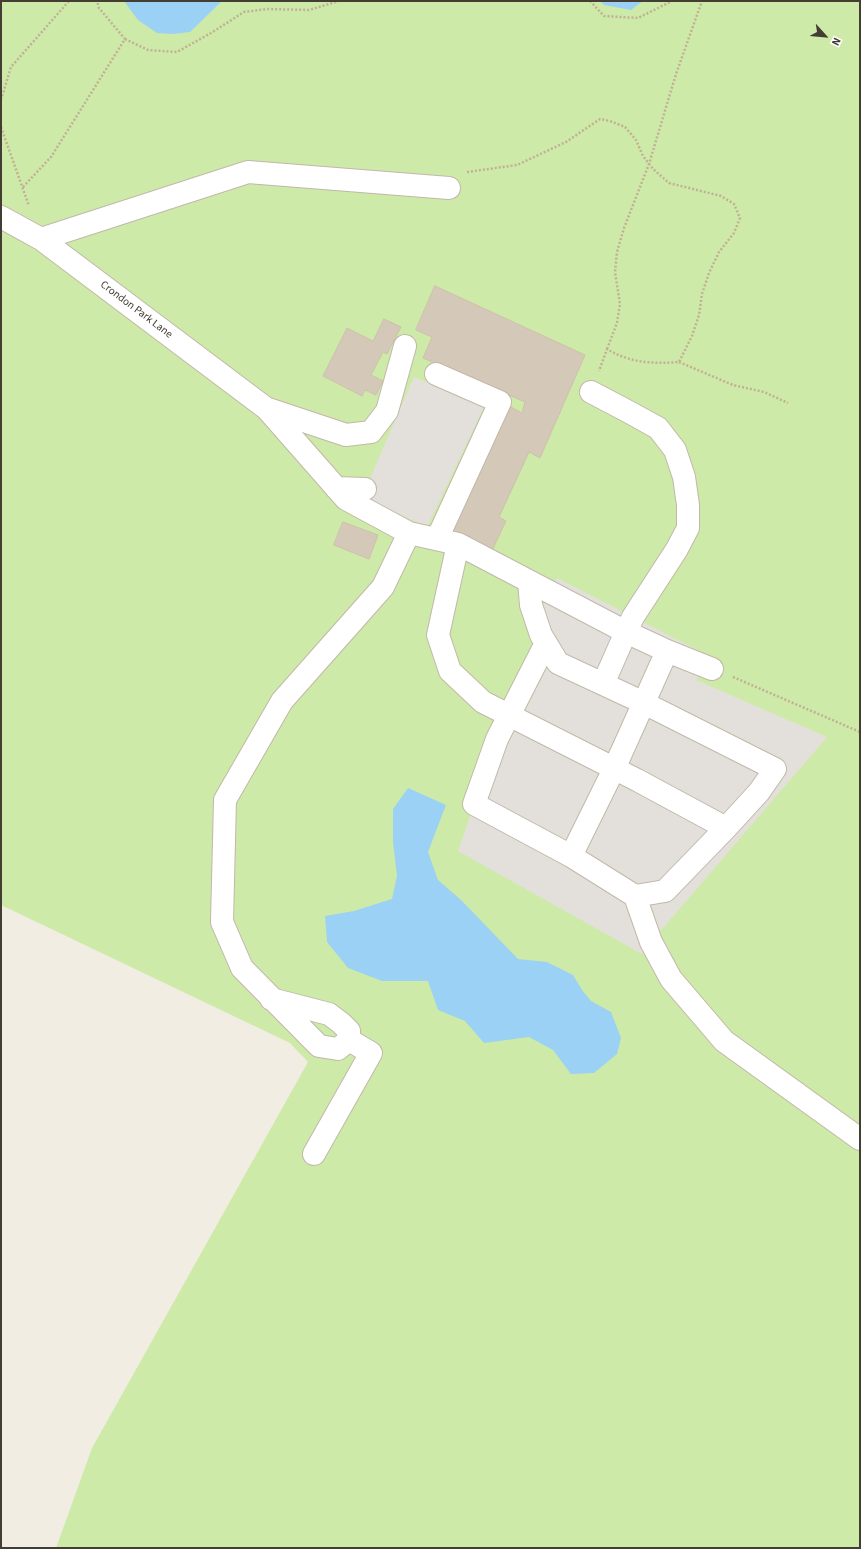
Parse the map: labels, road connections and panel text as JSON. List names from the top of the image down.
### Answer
{
  "streets": {
    "lane": ["Crondon Park Lane"]
  },
  "north": "bottom right"
}
